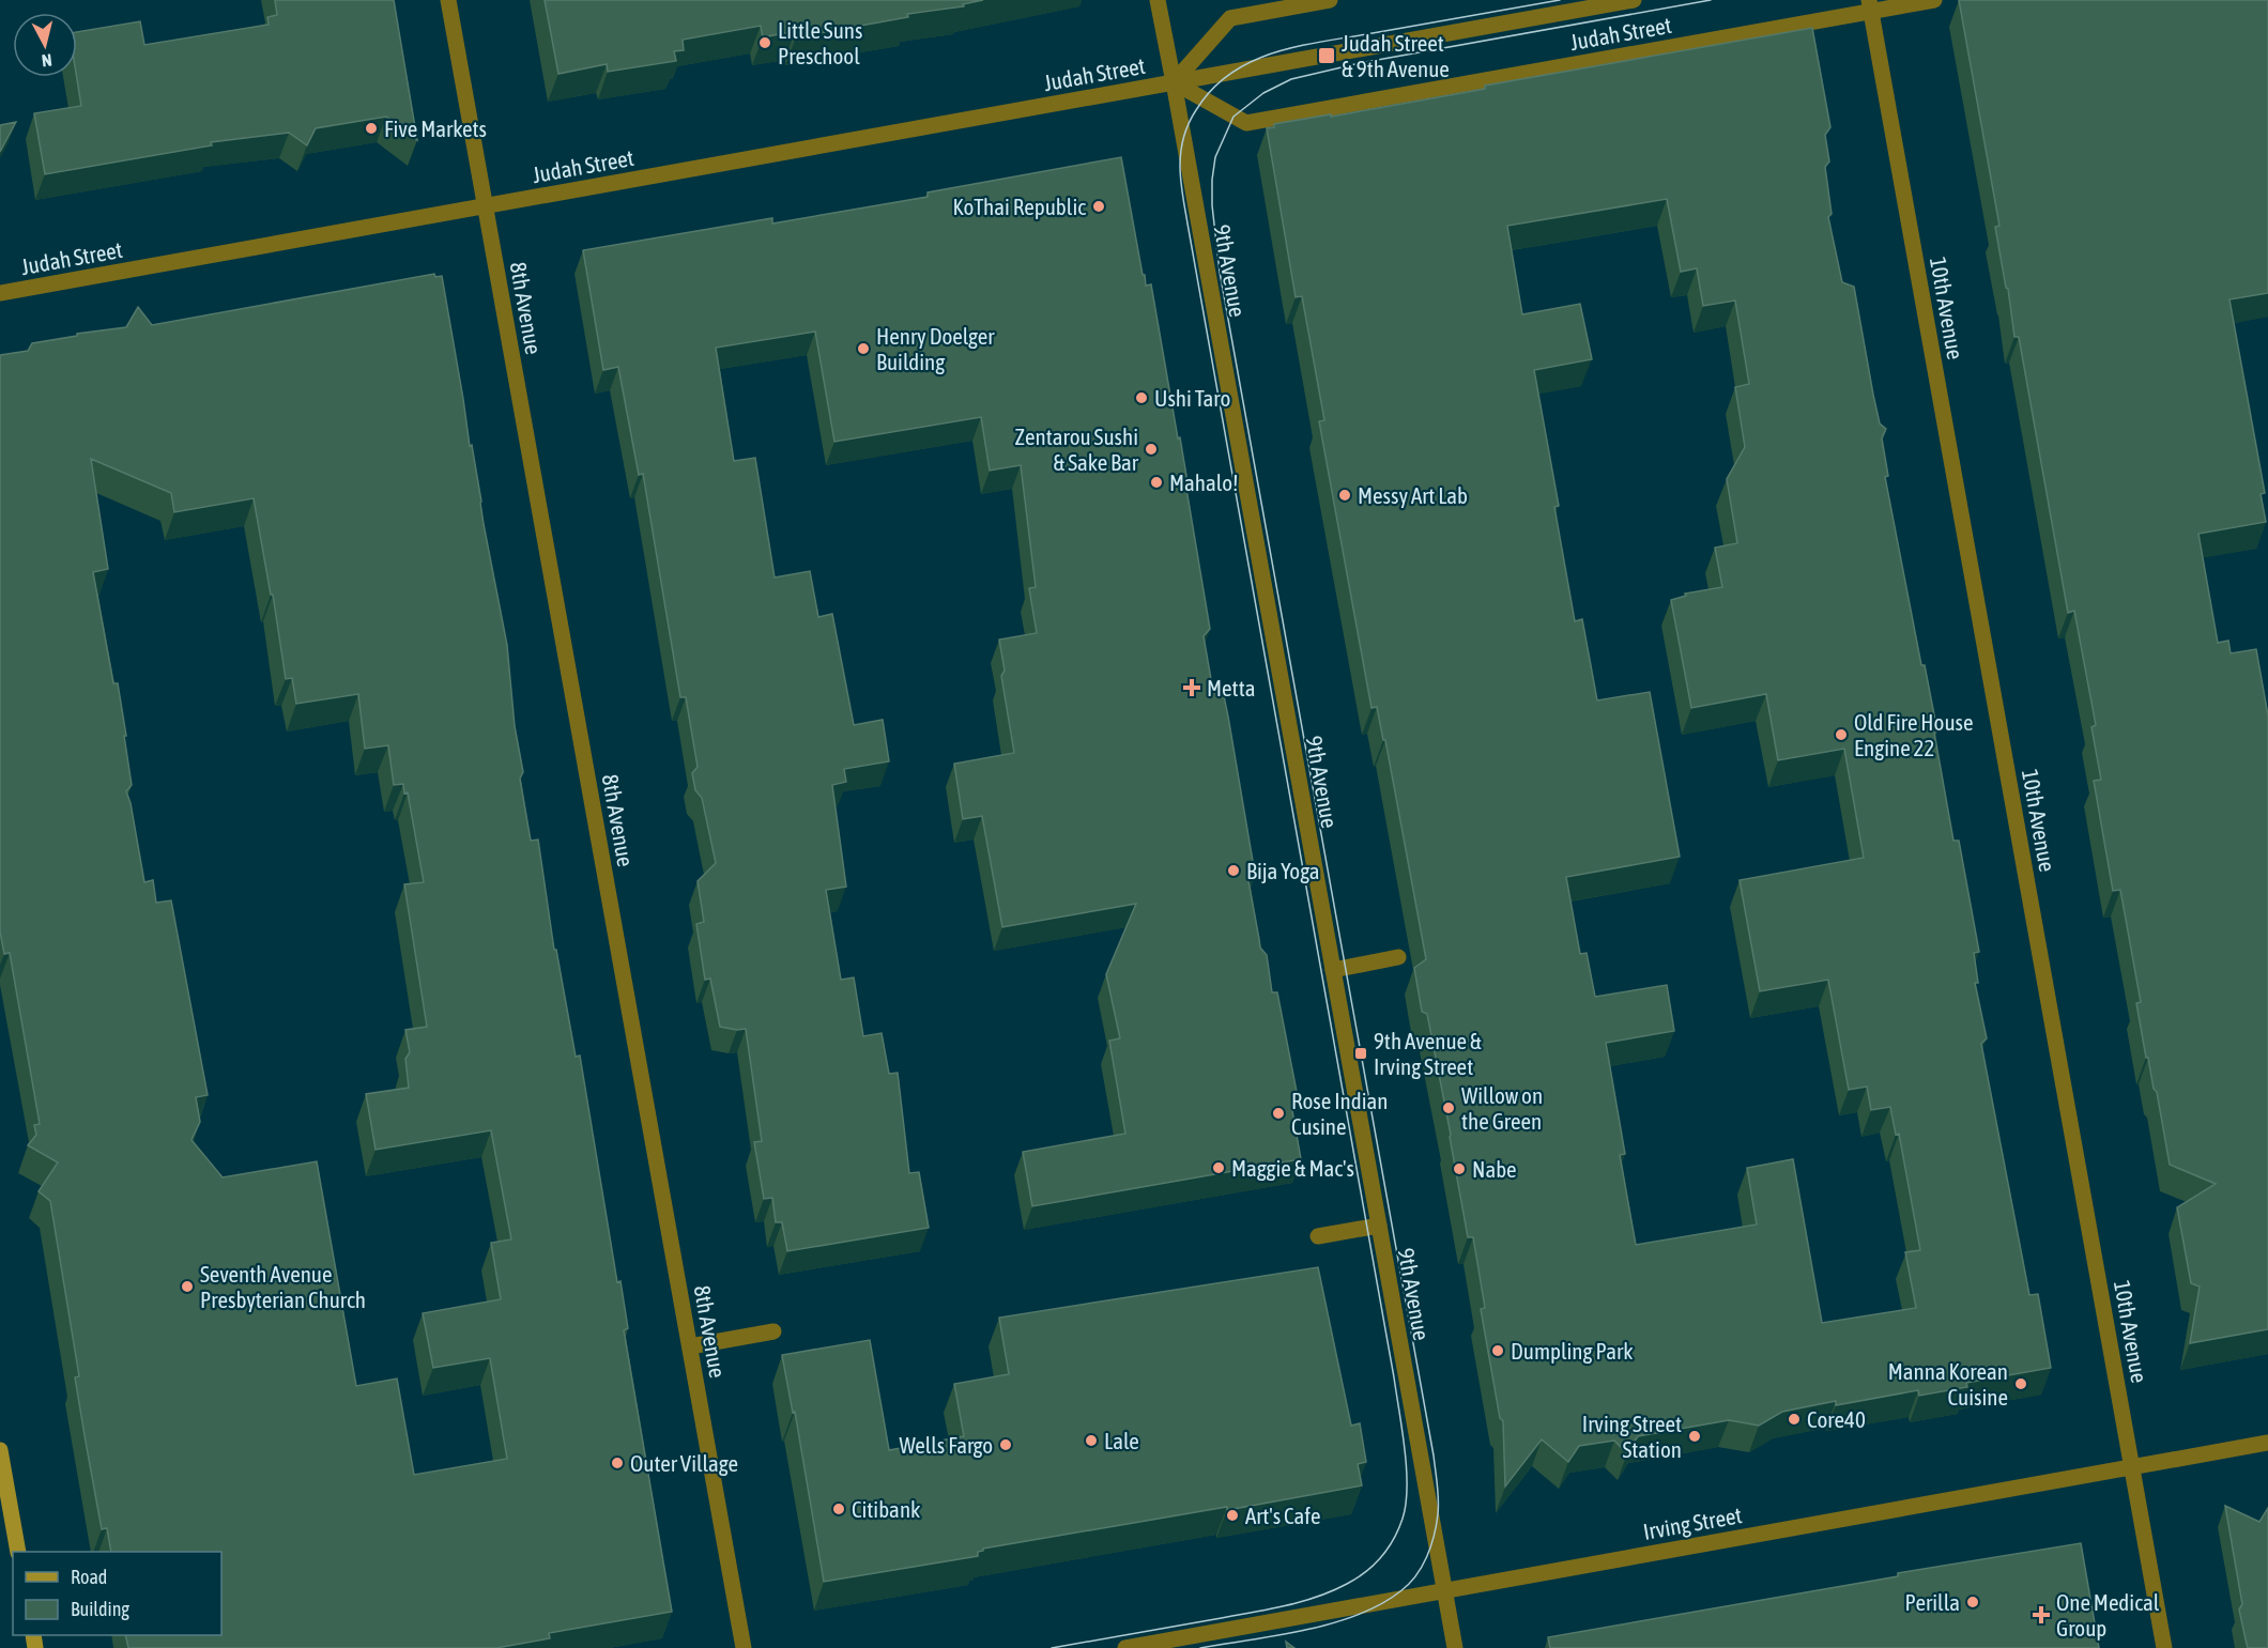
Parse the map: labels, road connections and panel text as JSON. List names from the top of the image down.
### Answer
{
  "streets": {
    "street": [
      "Judah Street",
      "9th Avenue",
      "8th Avenue",
      "10th Avenue",
      "Irving Street"
    ]
  },
  "crossings": [
    ["Judah Street", "9th Avenue"],
    ["Judah Street", "8th Avenue"],
    ["Judah Street", "10th Avenue"],
    ["9th Avenue", "Irving Street"],
    ["10th Avenue", "Irving Street"]
  ],
  "places": {
    "other": [
      "Little Suns Preschool",
      "Five Markets",
      "KoThai Republic",
      "Henry Doelger Building",
      "Ushi Taro",
      "Zentarou Sushi & Sake Bar",
      "Mahalo!",
      "Messy Art Lab",
      "Old Fire House Engine 22",
      "Bija Yoga",
      "Willow on the Green",
      "Rose Indian Cusine",
      "Maggie & Mac's",
      "Nabe",
      "Seventh Avenue Presbyterian Church",
      "Dumpling Park",
      "Manna Korean Cuisine",
      "Core40",
      "Irving Street Station",
      "Lale",
      "Wells Fargo",
      "Outer Village",
      "Citibank",
      "Art's Cafe",
      "Perilla"
    ],
    "transit": ["Judah Street & 9th Avenue", "9th Avenue & Irving Street"],
    "health": ["Metta", "One Medical Group"]
  },
  "legend": ["Road", "Building"],
  "north": "bottom"
}
